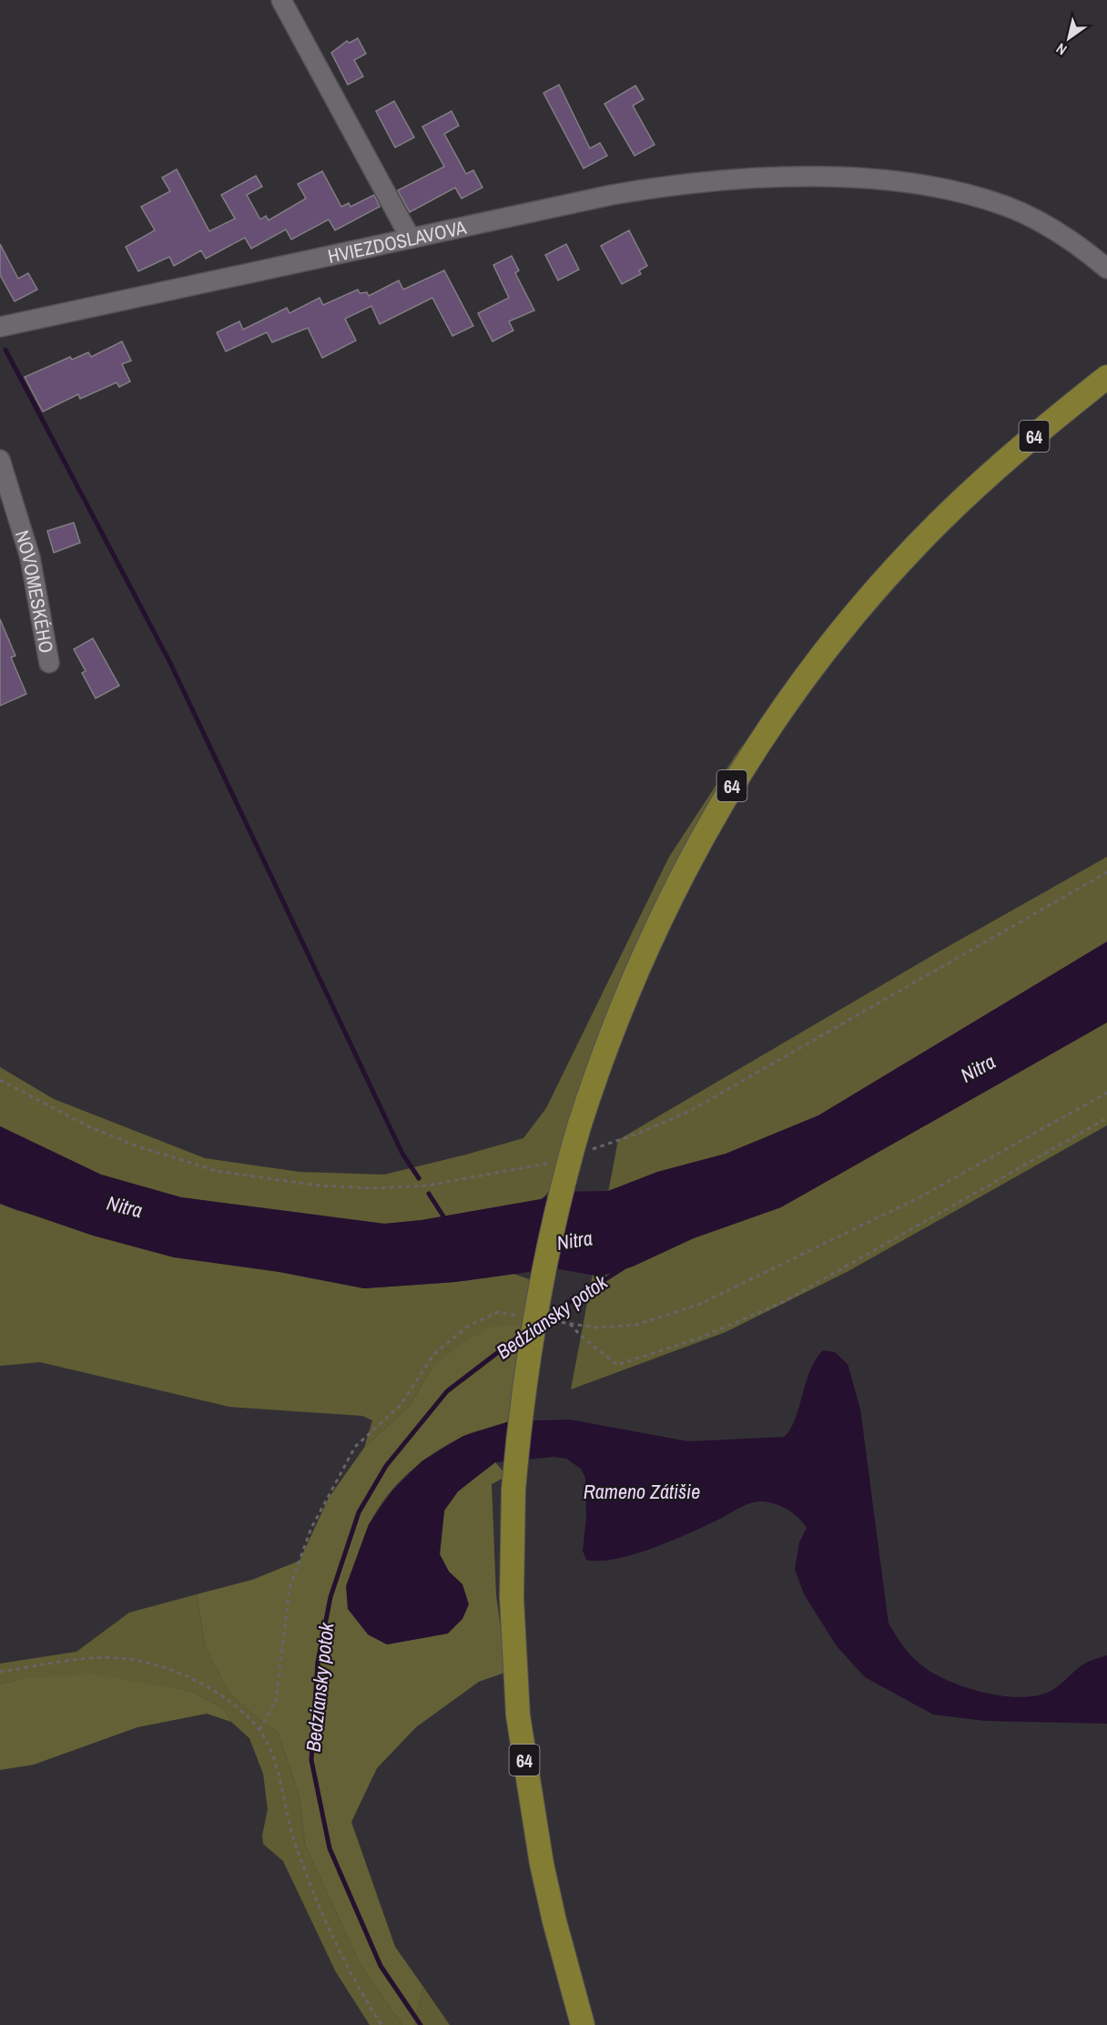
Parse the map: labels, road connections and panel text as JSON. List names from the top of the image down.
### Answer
{
  "streets": {
    "main road": ["64"],
    "street": ["HVIEZDOSLAVOVA", "NOVOMESKÉHO"]
  },
  "water": ["Nitra", "Bedziansky potok", "Rameno Zátišie"],
  "north": "bottom left"
}
